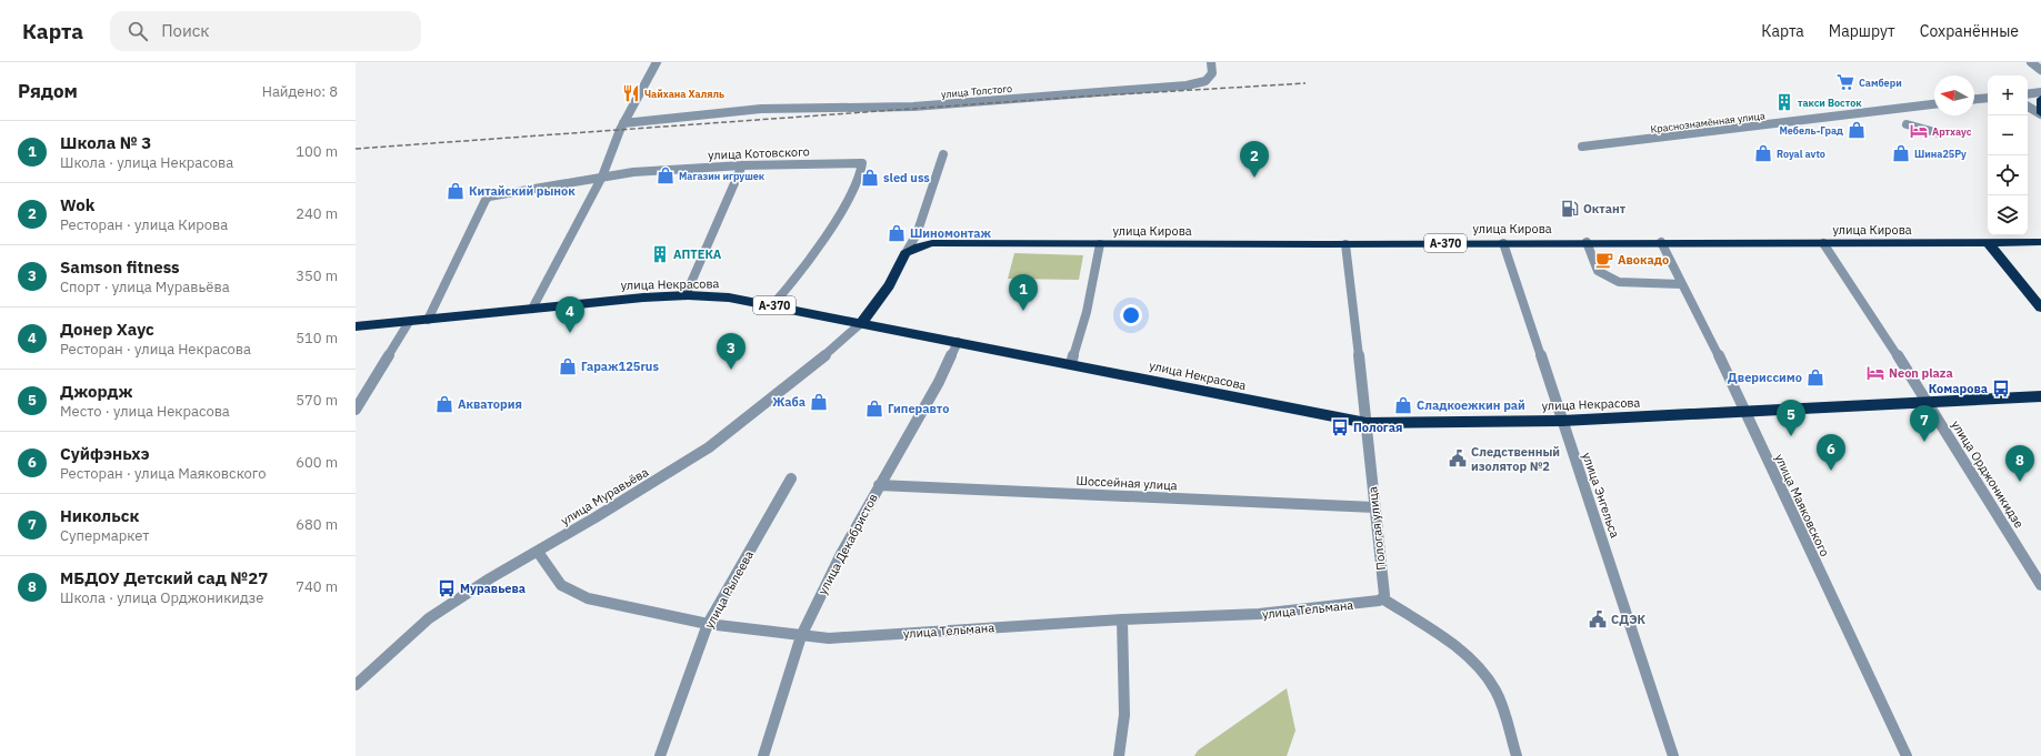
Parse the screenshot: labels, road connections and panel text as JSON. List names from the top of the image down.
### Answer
{
  "streets": {
    "highway": ["улица Кирова", "А-370", "улица Некрасова"],
    "street": [
      "улица Толстого",
      "Краснознамённая улица",
      "улица Котовского",
      "улица Орджоникидзе",
      "Шоссейная улица",
      "улица Энгельса",
      "улица Муравьёва",
      "улица Маяковского",
      "Пологая улица",
      "улица Декабристов",
      "улица Рылеева",
      "улица Тельмана"
    ]
  },
  "crossings": [
    ["улица Котовского", "улица Некрасова"],
    ["улица Кирова", "улица Орджоникидзе"],
    ["улица Кирова", "улица Энгельса"],
    ["улица Кирова", "улица Маяковского"],
    ["улица Кирова", "Пологая улица"],
    ["улица Некрасова", "улица Орджоникидзе"],
    ["улица Некрасова", "улица Энгельса"],
    ["улица Некрасова", "улица Муравьёва"],
    ["улица Некрасова", "улица Маяковского"],
    ["улица Некрасова", "Пологая улица"],
    ["улица Некрасова", "улица Декабристов"],
    ["Шоссейная улица", "Пологая улица"],
    ["Шоссейная улица", "улица Декабристов"],
    ["улица Муравьёва", "улица Тельмана"],
    ["Пологая улица", "улица Тельмана"],
    ["улица Декабристов", "улица Тельмана"],
    ["улица Рылеева", "улица Тельмана"]
  ],
  "places": {
    "supermarket": ["Самбери"],
    "restaurant": ["Чайхана Халяль"],
    "building": ["такси Восток", "АПТЕКА"],
    "shop": [
      "Мебель-Град",
      "Royal avto",
      "Шина25Ру",
      "Магазин игрушек",
      "sled uss",
      "Китайский рынок",
      "Шиномонтаж",
      "Гараж125rus",
      "Двериссимо",
      "Жаба",
      "Акватория",
      "Сладкоежкин рай",
      "Гиперавто"
    ],
    "hotel": ["Артхаус", "Neon plaza"],
    "fuel station": ["Октант"],
    "cafe": ["Авокадо"],
    "bus stop": ["Комарова", "Пологая", "Муравьева"],
    "public building": ["Следственный изолятор №2", "СДЭК"]
  },
  "north": "left",
  "page": {
    "header": "Карта",
    "search": "Поиск",
    "nav": ["Карта", "Маршрут", "Сохранённые"],
    "heading": ["Рядом", "Найдено: 8"],
    "map_buttons": ["+", "−"],
    "list": [
      {
        "mark": "1",
        "name": "Школа № 3",
        "note": "Школа · улица Некрасова",
        "value": "100 m"
      },
      {
        "mark": "2",
        "name": "Wok",
        "note": "Ресторан · улица Кирова",
        "value": "240 m"
      },
      {
        "mark": "3",
        "name": "Samson fitness",
        "note": "Спорт · улица Муравьёва",
        "value": "350 m"
      },
      {
        "mark": "4",
        "name": "Донер Хаус",
        "note": "Ресторан · улица Некрасова",
        "value": "510 m"
      },
      {
        "mark": "5",
        "name": "Джордж",
        "note": "Место · улица Некрасова",
        "value": "570 m"
      },
      {
        "mark": "6",
        "name": "Суйфэньхэ",
        "note": "Ресторан · улица Маяковского",
        "value": "600 m"
      },
      {
        "mark": "7",
        "name": "Никольск",
        "note": "Супермаркет",
        "value": "680 m"
      },
      {
        "mark": "8",
        "name": "МБДОУ Детский сад №27",
        "note": "Школа · улица Орджоникидзе",
        "value": "740 m"
      }
    ],
    "pins": [
      "2",
      "1",
      "4",
      "3",
      "5",
      "7",
      "6",
      "8"
    ]
  }
}
